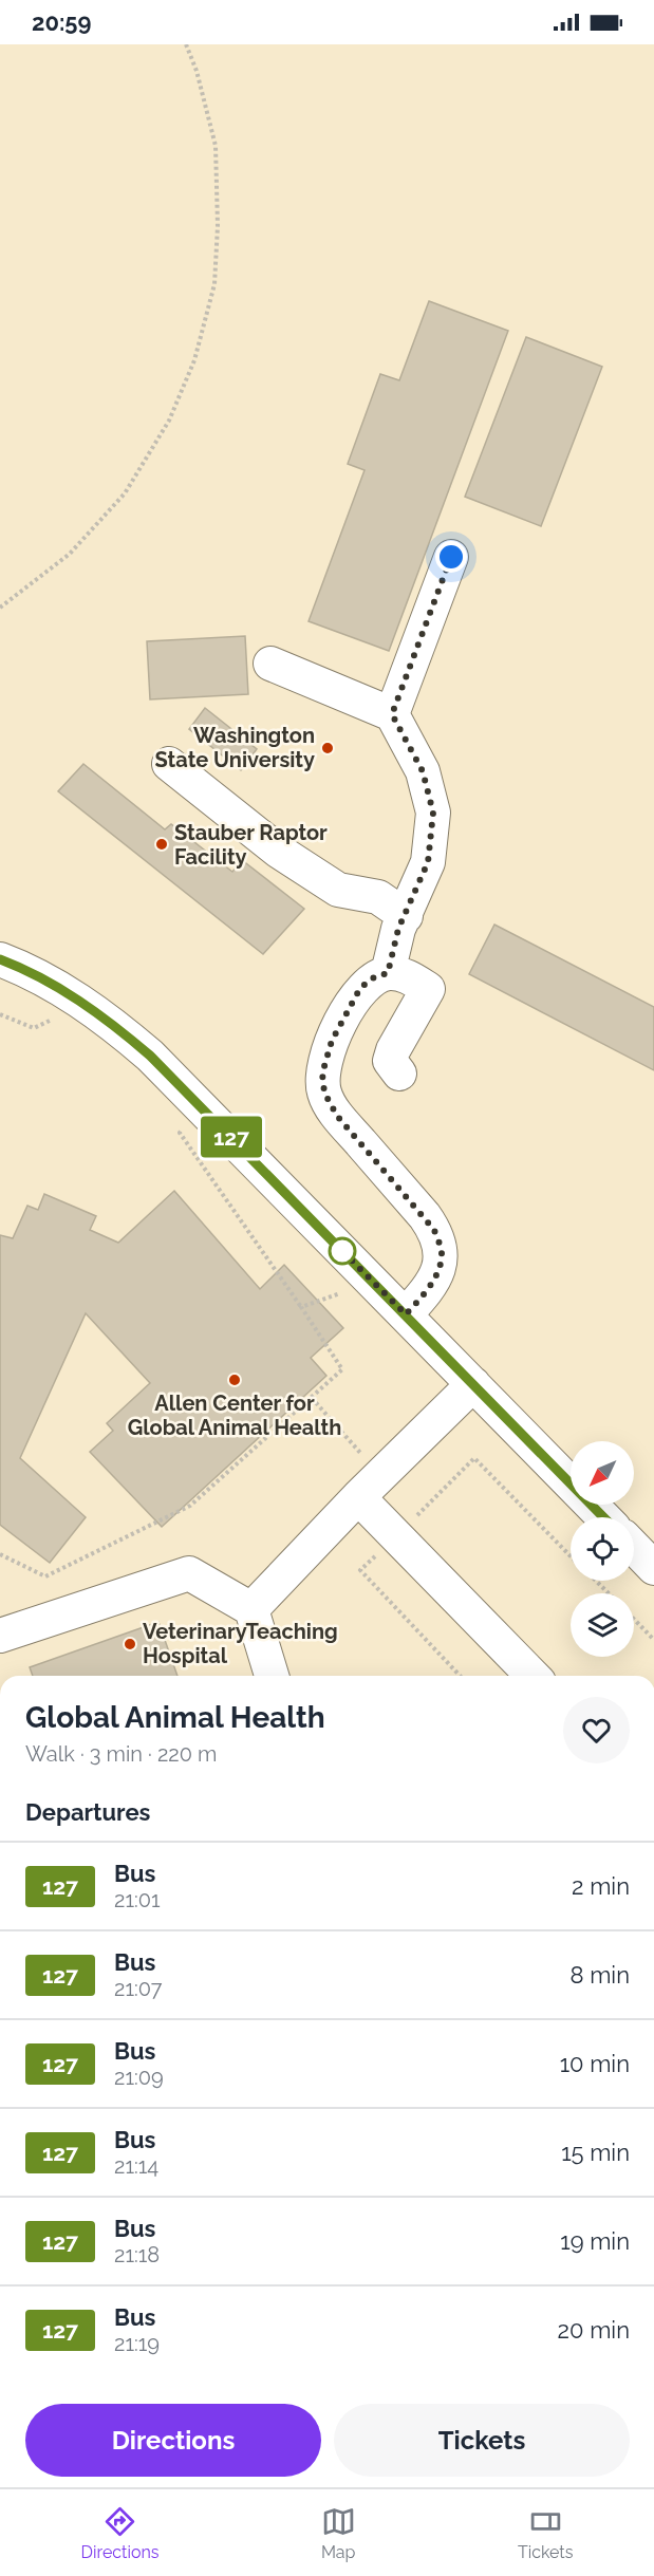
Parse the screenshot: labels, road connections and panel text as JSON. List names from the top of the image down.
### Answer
{
  "places": [
    "Washington State University",
    "Stauber Raptor Facility",
    "Allen Center for Global Animal Health",
    "VeterinaryTeaching Hospital"
  ],
  "lines": ["bus line 127"],
  "north": "bottom left",
  "page": {
    "status": "20:59",
    "on_map": "127",
    "heading": [
      ["Global Animal Health", "Walk · 3 min · 220 m"],
      "Departures"
    ],
    "list": [
      {
        "mark": "127",
        "name": "Bus",
        "note": "21:01",
        "value": "2 min"
      },
      {
        "mark": "127",
        "name": "Bus",
        "note": "21:07",
        "value": "8 min"
      },
      {
        "mark": "127",
        "name": "Bus",
        "note": "21:09",
        "value": "10 min"
      },
      {
        "mark": "127",
        "name": "Bus",
        "note": "21:14",
        "value": "15 min"
      },
      {
        "mark": "127",
        "name": "Bus",
        "note": "21:18",
        "value": "19 min"
      },
      {
        "mark": "127",
        "name": "Bus",
        "note": "21:19",
        "value": "20 min"
      }
    ],
    "buttons": ["Directions", "Tickets"],
    "tabs": ["Directions", "Map", "Tickets"]
  }
}
